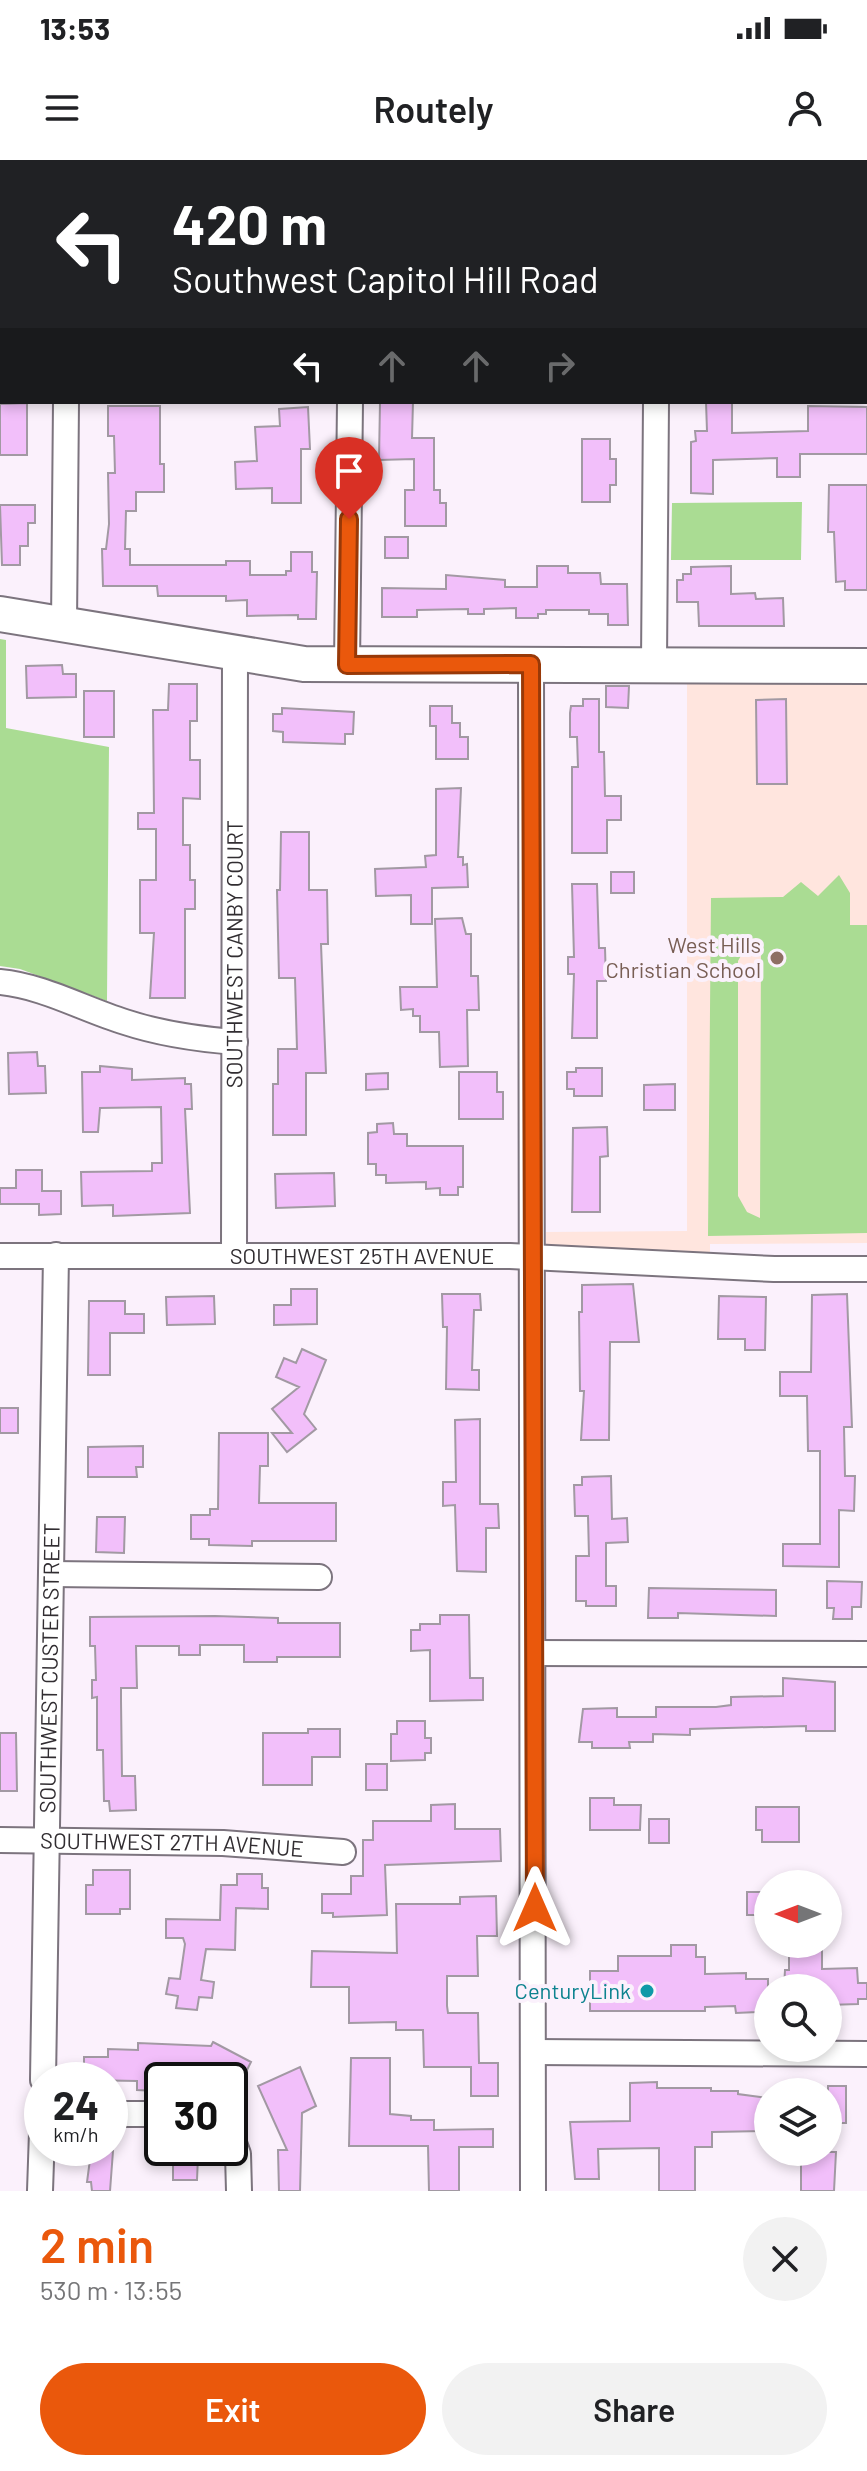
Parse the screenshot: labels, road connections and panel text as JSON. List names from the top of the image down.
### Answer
{
  "streets": {
    "street": [
      "SOUTHWEST CANBY COURT",
      "SOUTHWEST 25TH AVENUE",
      "SOUTHWEST CUSTER STREET",
      "SOUTHWEST 27TH AVENUE"
    ]
  },
  "crossings": [
    ["SOUTHWEST CANBY COURT", "SOUTHWEST 25TH AVENUE"],
    ["SOUTHWEST 25TH AVENUE", "SOUTHWEST CUSTER STREET"],
    ["SOUTHWEST CUSTER STREET", "SOUTHWEST 27TH AVENUE"]
  ],
  "places": ["West Hills Christian School", "CenturyLink"],
  "north": "left",
  "page": {
    "status": "13:53",
    "header": "Routely",
    "turn": ["420 m", "Southwest Capitol Hill Road"],
    "speed": "24 km/h",
    "limit": "30",
    "heading": ["2 min", "530 m · 13:55"],
    "buttons": ["Exit", "Share"]
  }
}
